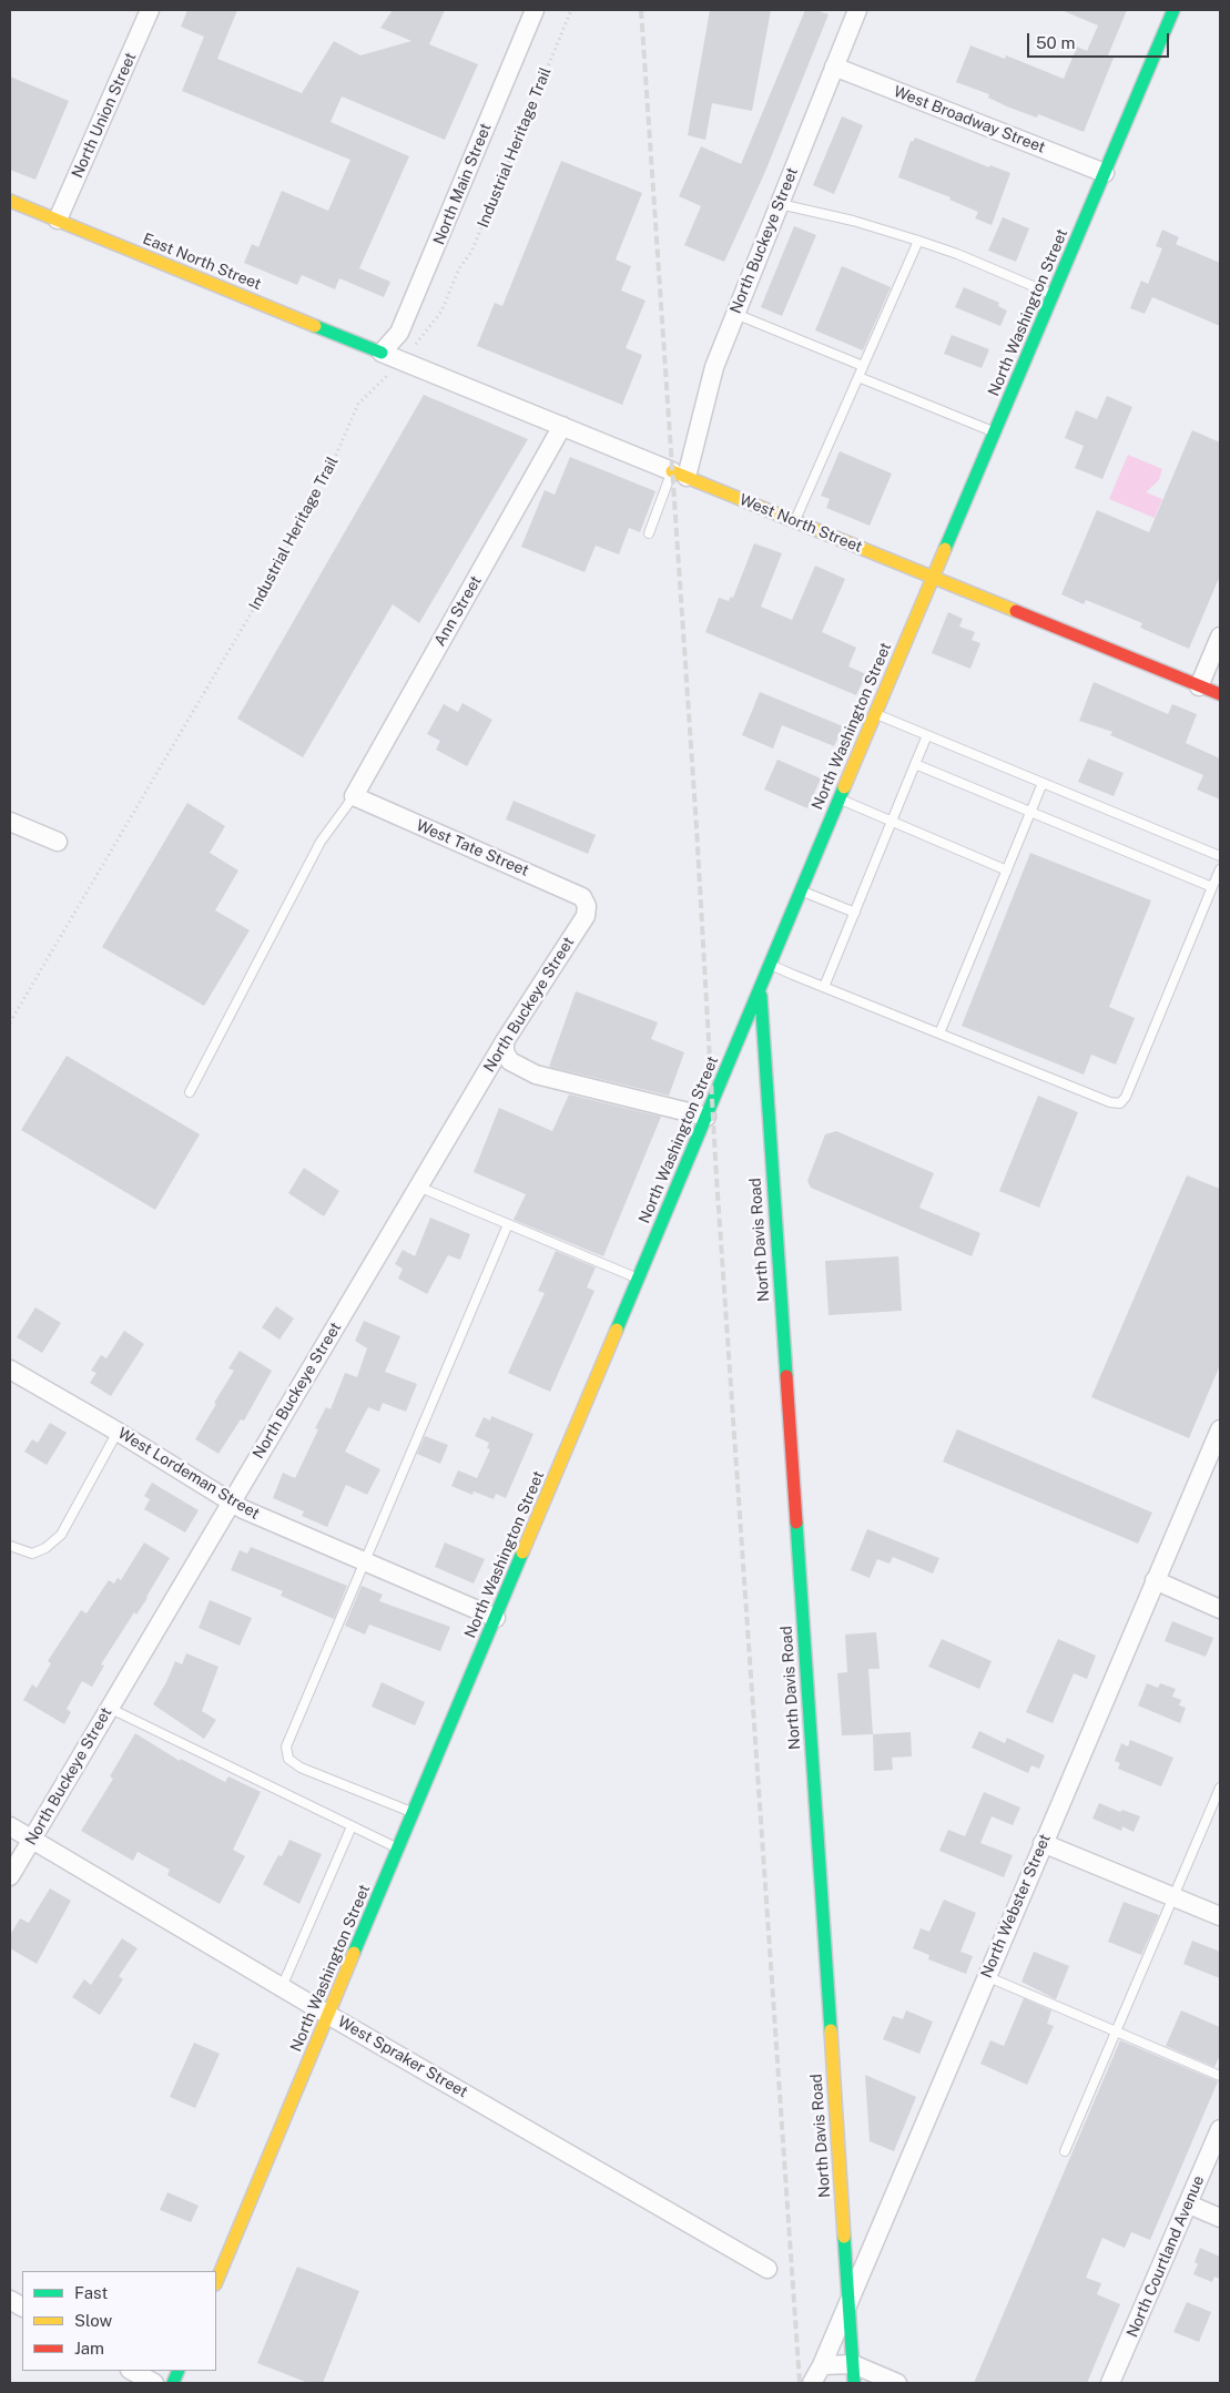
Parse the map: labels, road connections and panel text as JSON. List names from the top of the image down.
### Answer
{
  "streets": {
    "main road": [
      "East North Street",
      "North Washington Street",
      "West North Street",
      "North Davis Road"
    ],
    "street": [
      "North Union Street",
      "West Broadway Street",
      "North Main Street",
      "North Buckeye Street",
      "Ann Street",
      "West Tate Street",
      "West Lordeman Street",
      "North Webster Street",
      "West Spraker Street",
      "North Courtland Avenue"
    ],
    "path": ["Industrial Heritage Trail"]
  },
  "crossings": [
    ["North Union Street", "East North Street"],
    ["West Broadway Street", "North Buckeye Street"],
    ["West Broadway Street", "North Washington Street"],
    ["Industrial Heritage Trail", "West North Street"],
    ["North Main Street", "East North Street"],
    ["North Main Street", "West North Street"],
    ["North Buckeye Street", "West North Street"],
    ["North Buckeye Street", "West Tate Street"],
    ["North Buckeye Street", "West Lordeman Street"],
    ["North Buckeye Street", "West Spraker Street"],
    ["East North Street", "West North Street"],
    ["North Washington Street", "West North Street"],
    ["North Washington Street", "North Davis Road"],
    ["North Washington Street", "West Lordeman Street"],
    ["North Washington Street", "West Spraker Street"],
    ["West North Street", "Ann Street"],
    ["Ann Street", "West Tate Street"],
    ["North Davis Road", "North Webster Street"]
  ],
  "legend": ["Fast", "Slow", "Jam"],
  "scale_bar": "50 m"
}
